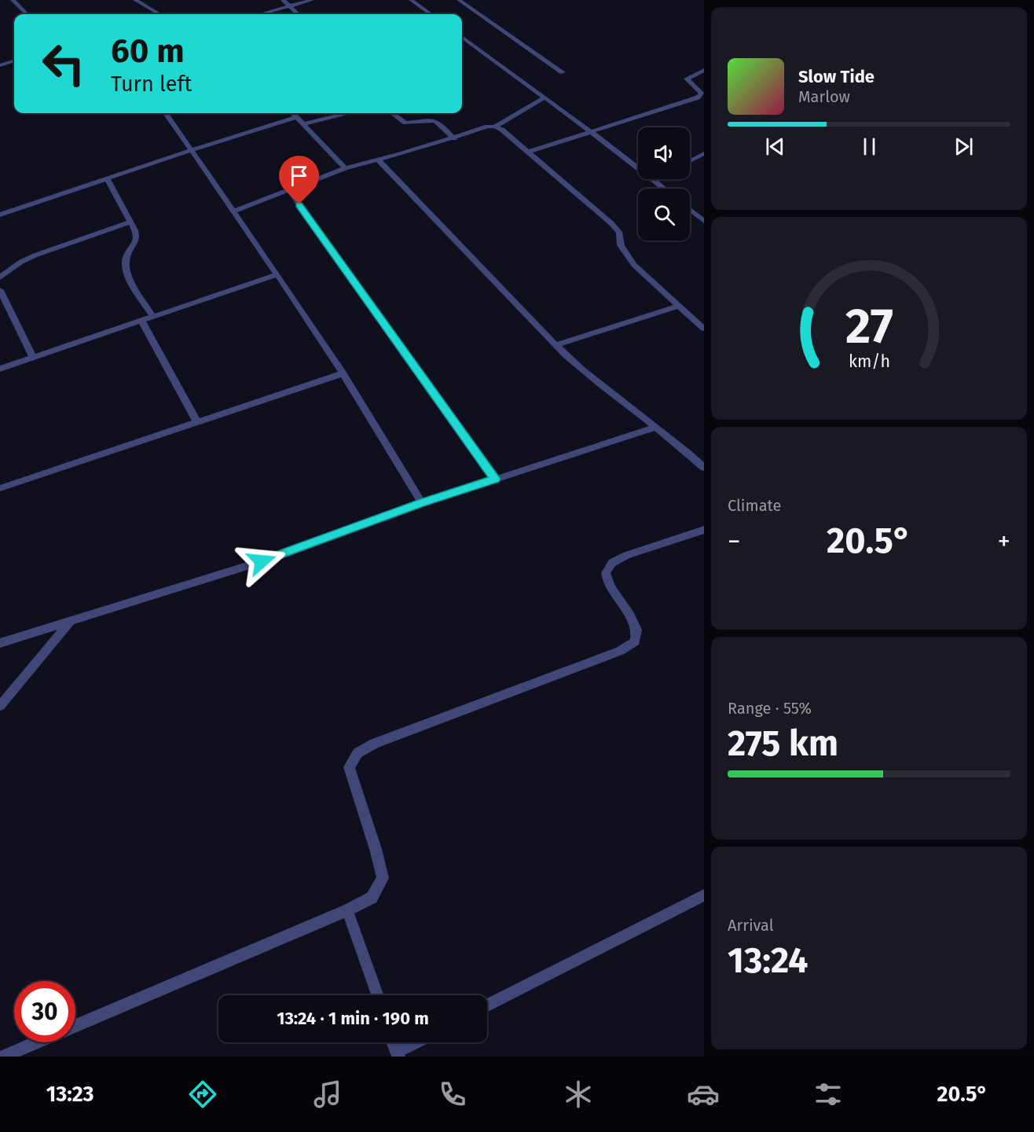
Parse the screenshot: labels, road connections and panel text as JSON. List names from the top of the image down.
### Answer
{
  "page": {
    "turn": ["60 m", "Turn left"],
    "song": ["Slow Tide", "Marlow"],
    "tile": [
      "Climate",
      ["Range · 55%", "275 km"],
      ["Arrival", "13:24"]
    ],
    "heat": ["−", "20.5°", "+"],
    "limit": "30",
    "trip": "13:24 · 1 min · 190 m",
    "tabs": ["13:23", "20.5°"],
    "gauge": ["27", "km/h"]
  }
}
